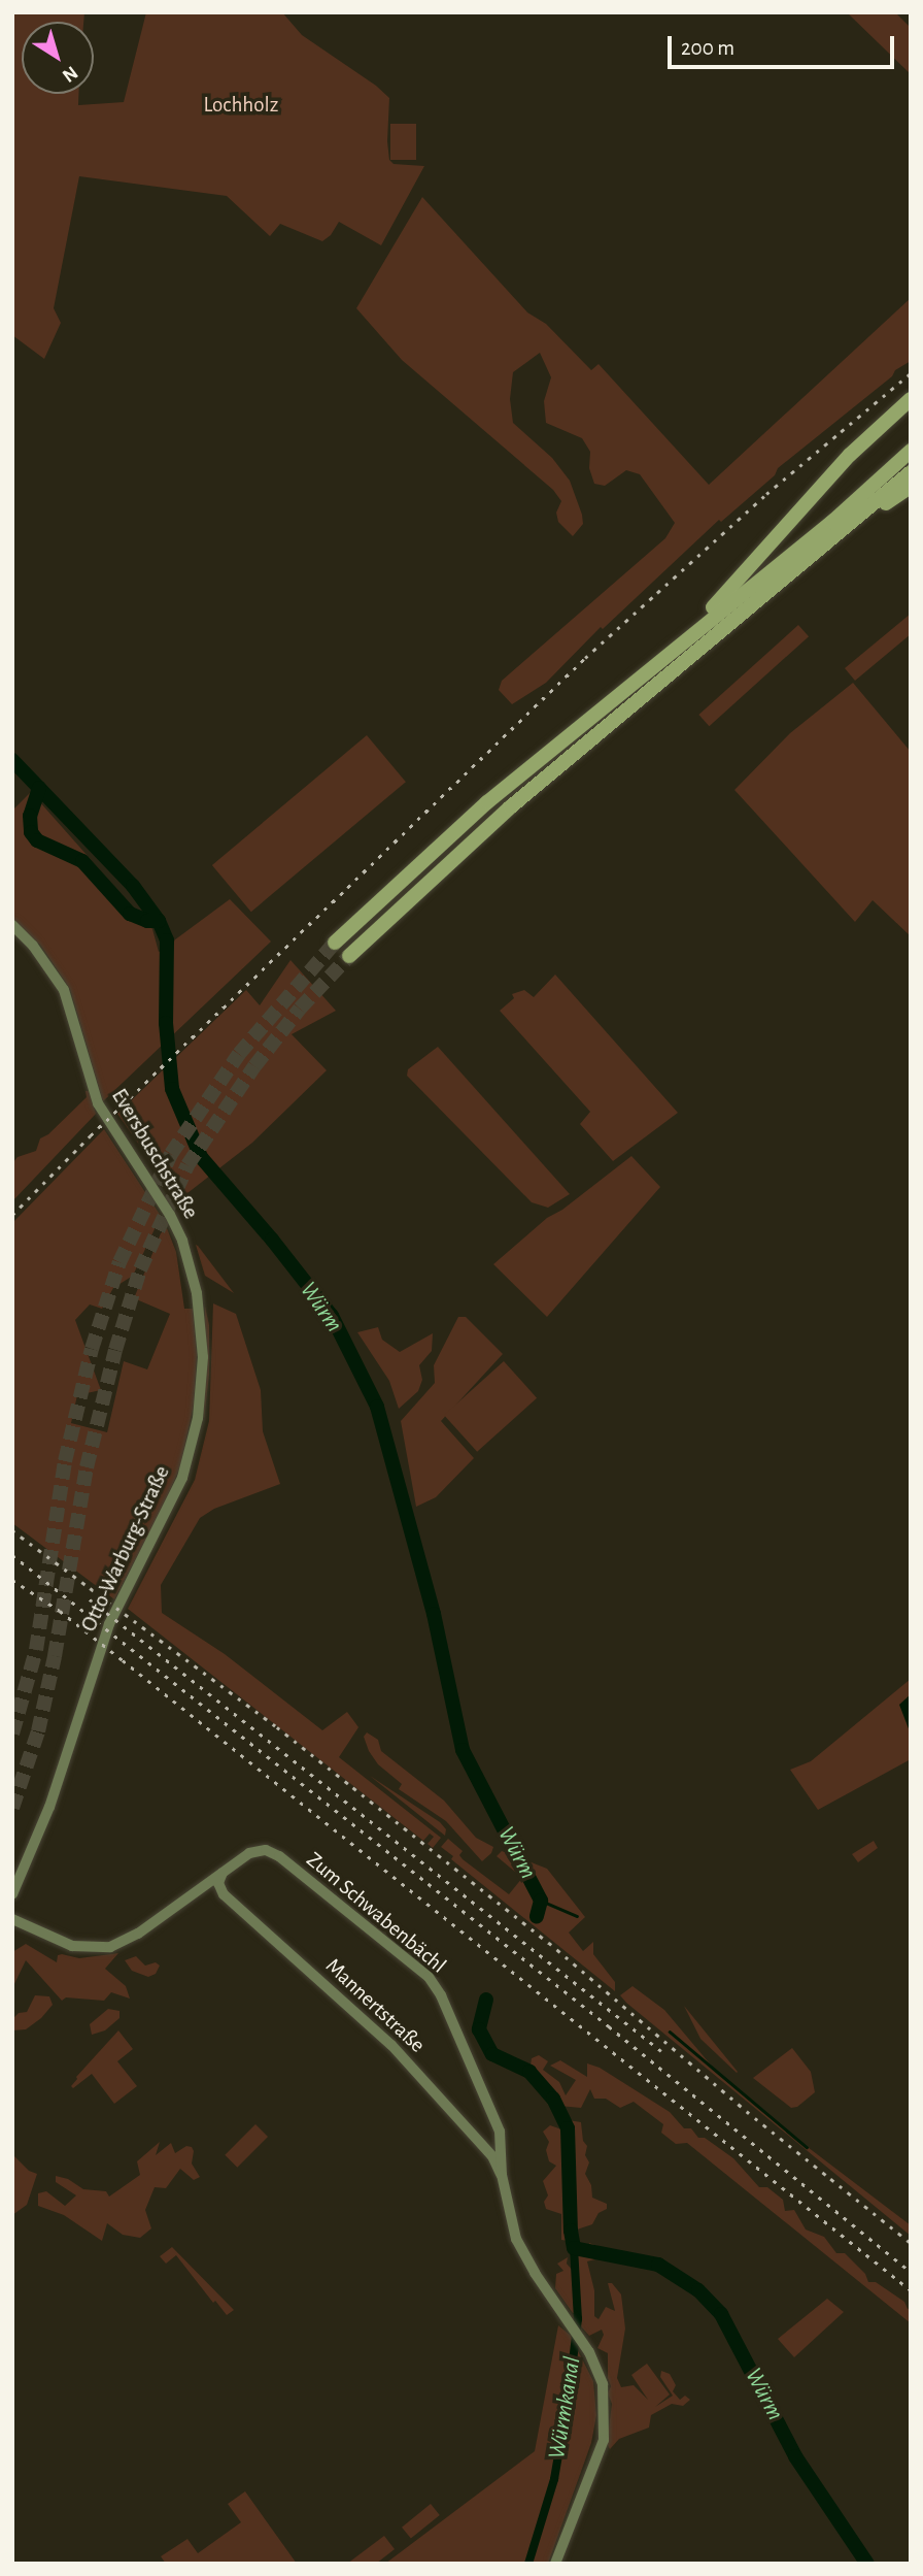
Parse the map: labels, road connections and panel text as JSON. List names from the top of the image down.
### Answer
{
  "streets": {
    "street": [
      "Eversbuschstraße",
      "Otto-Warburg-Straße",
      "Zum Schwabenbächl",
      "Mannertstraße"
    ]
  },
  "crossings": [
    ["Eversbuschstraße", "Otto-Warburg-Straße"],
    ["Zum Schwabenbächl", "Mannertstraße"]
  ],
  "water": ["Würm", "Würmkanal"],
  "parks": ["Lochholz"],
  "scale_bar": "200 m",
  "north": "bottom right"
}
